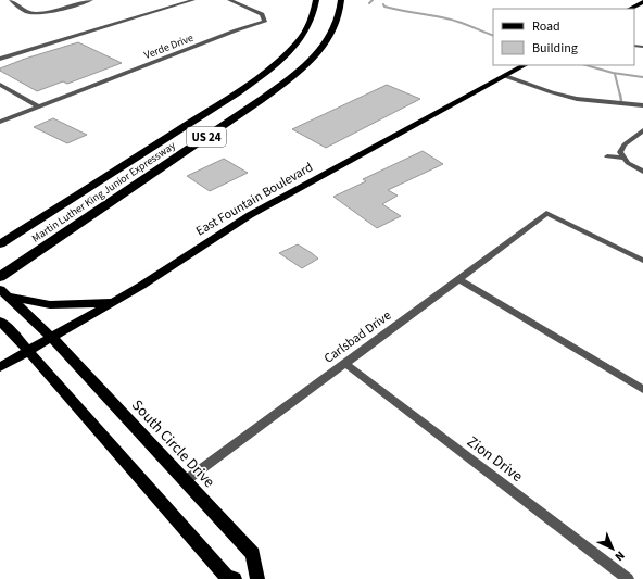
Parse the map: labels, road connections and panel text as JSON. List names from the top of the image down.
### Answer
{
  "streets": {
    "highway": ["US 24", "Martin Luther King Junior Expressway"],
    "main road": ["East Fountain Boulevard", "South Circle Drive"],
    "street": ["Verde Drive", "Carlsbad Drive", "Zion Drive"]
  },
  "crossings": [
    ["East Fountain Boulevard", "South Circle Drive"],
    ["Carlsbad Drive", "South Circle Drive"],
    ["Carlsbad Drive", "Zion Drive"]
  ],
  "legend": ["Road", "Building"],
  "north": "bottom right"
}
